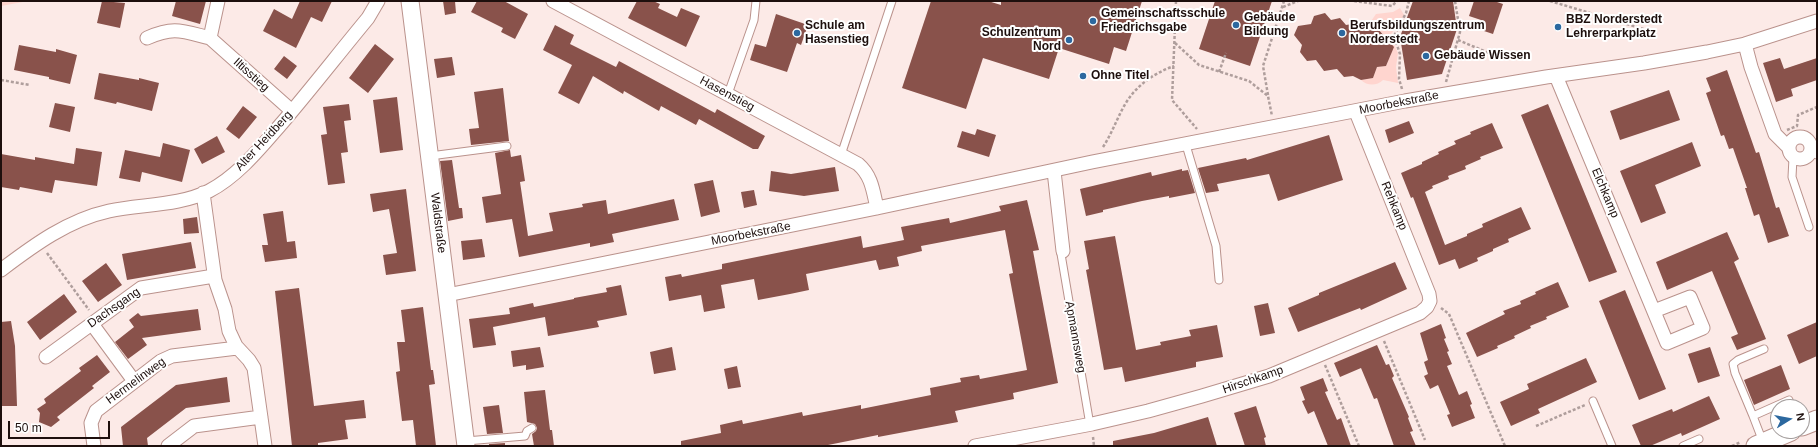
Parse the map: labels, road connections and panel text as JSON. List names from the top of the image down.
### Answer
{
  "streets": {
    "street": [
      "Iltisstieg",
      "Hasenstieg",
      "Moorbekstraße",
      "Alter Heidberg",
      "Elchkamp",
      "Rehkamp",
      "Waldstraße",
      "Dachsgang",
      "Hirschkamp",
      "Hermelinweg"
    ],
    "lane": ["Apmannsweg"]
  },
  "crossings": [
    ["Iltisstieg", "Alter Heidberg"],
    ["Hasenstieg", "Moorbekstraße"],
    ["Moorbekstraße", "Elchkamp"],
    ["Moorbekstraße", "Rehkamp"],
    ["Moorbekstraße", "Waldstraße"],
    ["Rehkamp", "Hirschkamp"],
    ["Apmannsweg", "Hirschkamp"]
  ],
  "places": [
    "Gemeinschaftsschule Friedrichsgabe",
    "Gebäude Bildung",
    "BBZ Norderstedt Lehrerparkplatz",
    "Schule am Hasenstieg",
    "Berufsbildungszentrum Norderstedt",
    "Schulzentrum Nord",
    "Gebäude Wissen",
    "Ohne Titel"
  ],
  "scale_bar": "50 m",
  "north": "right"
}
